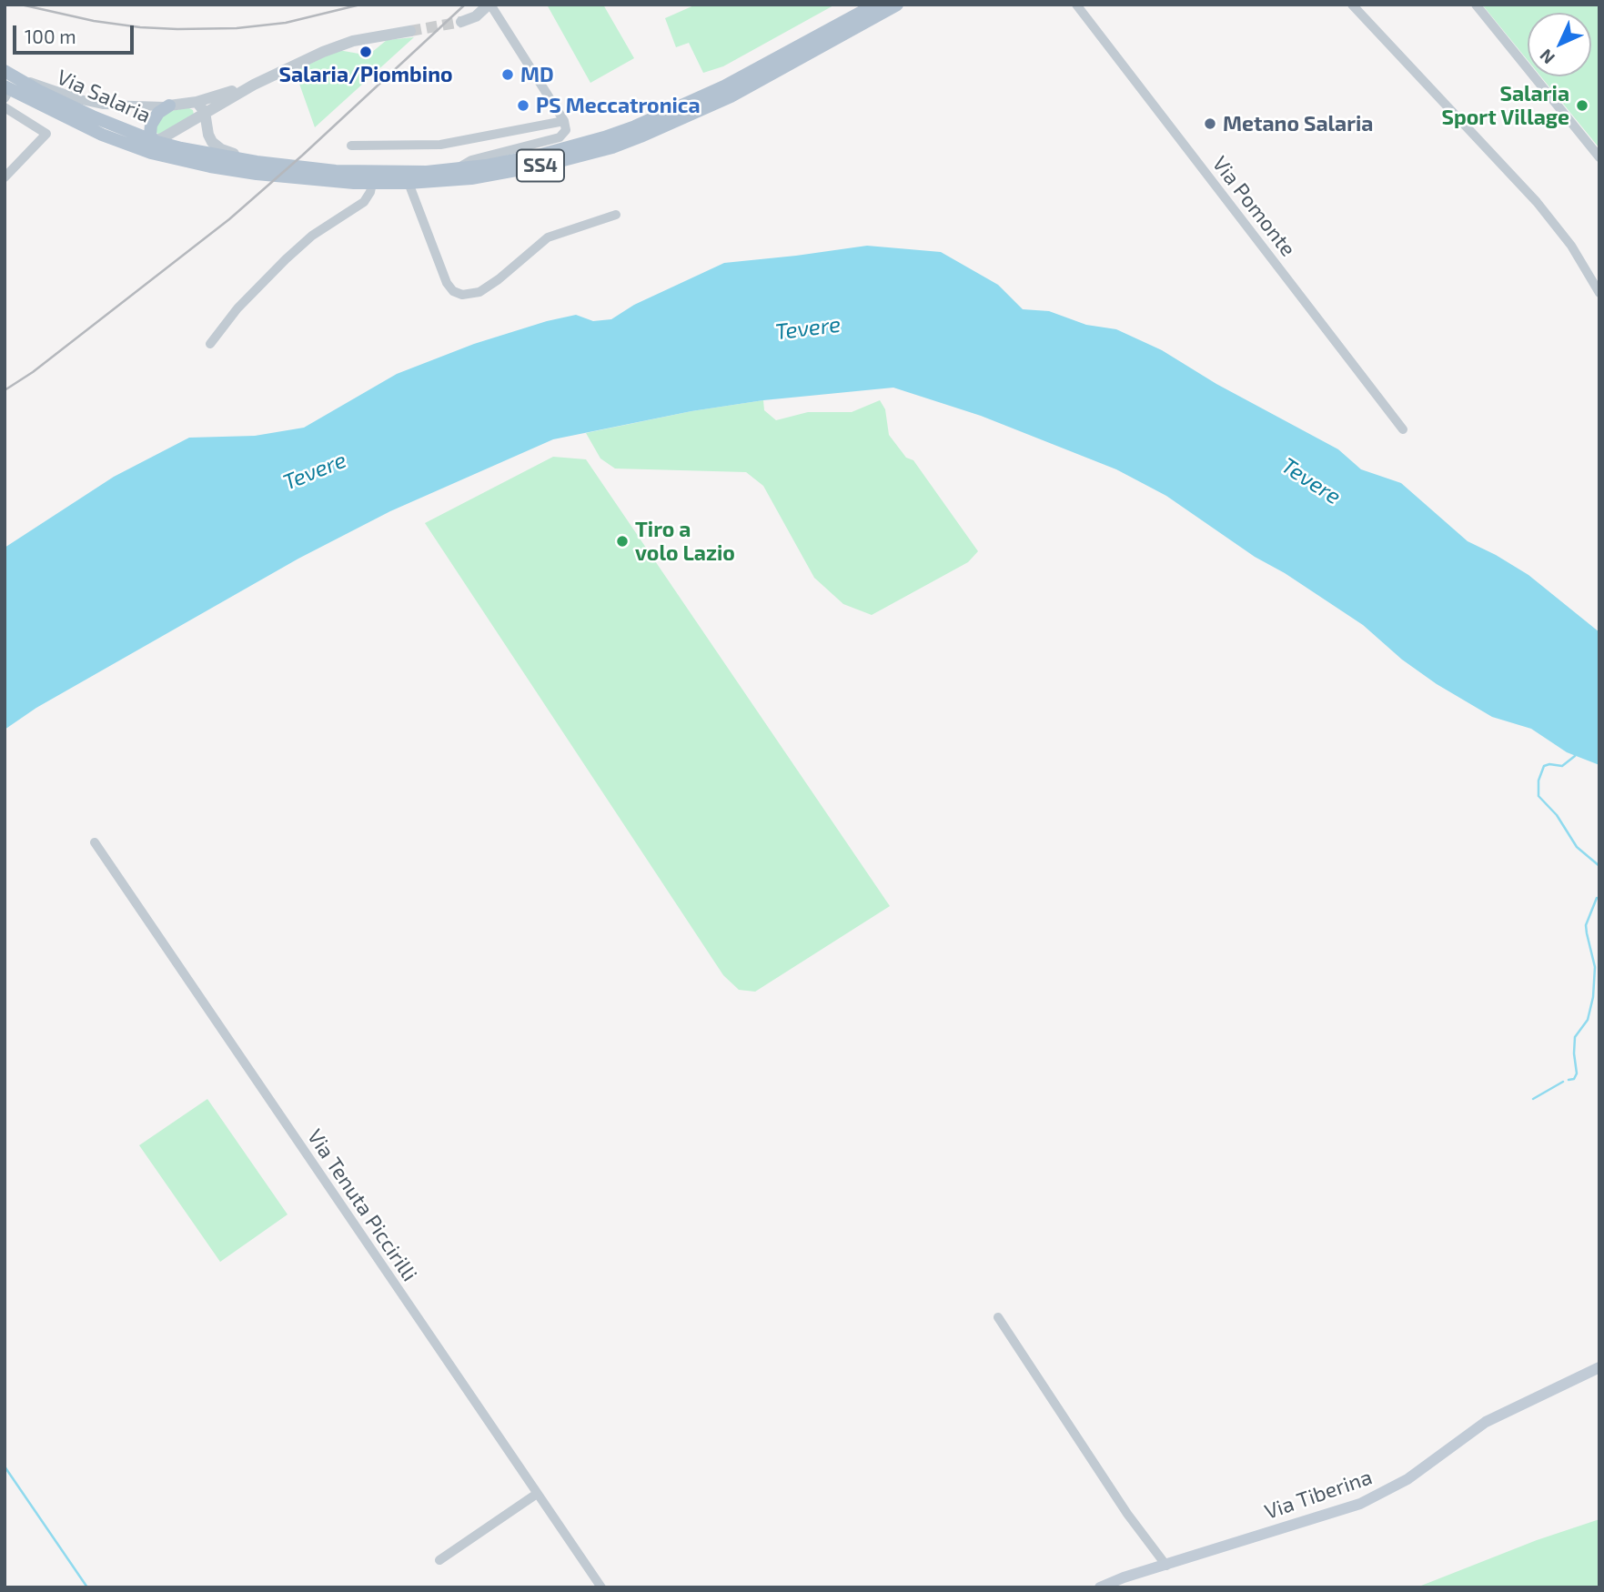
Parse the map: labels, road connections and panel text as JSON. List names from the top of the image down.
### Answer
{
  "streets": {
    "main road": ["Via Salaria", "SS4", "Via Tiberina"],
    "street": ["Via Pomonte", "Via Tenuta Piccirilli"]
  },
  "crossings": [
    ["Via Salaria", "SS4"]
  ],
  "water": ["Tevere"],
  "places": [
    "Salaria/Piombino",
    "MD",
    "PS Meccatronica",
    "Salaria Sport Village",
    "Metano Salaria",
    "Tiro a volo Lazio"
  ],
  "scale_bar": "100 m",
  "north": "bottom left"
}
